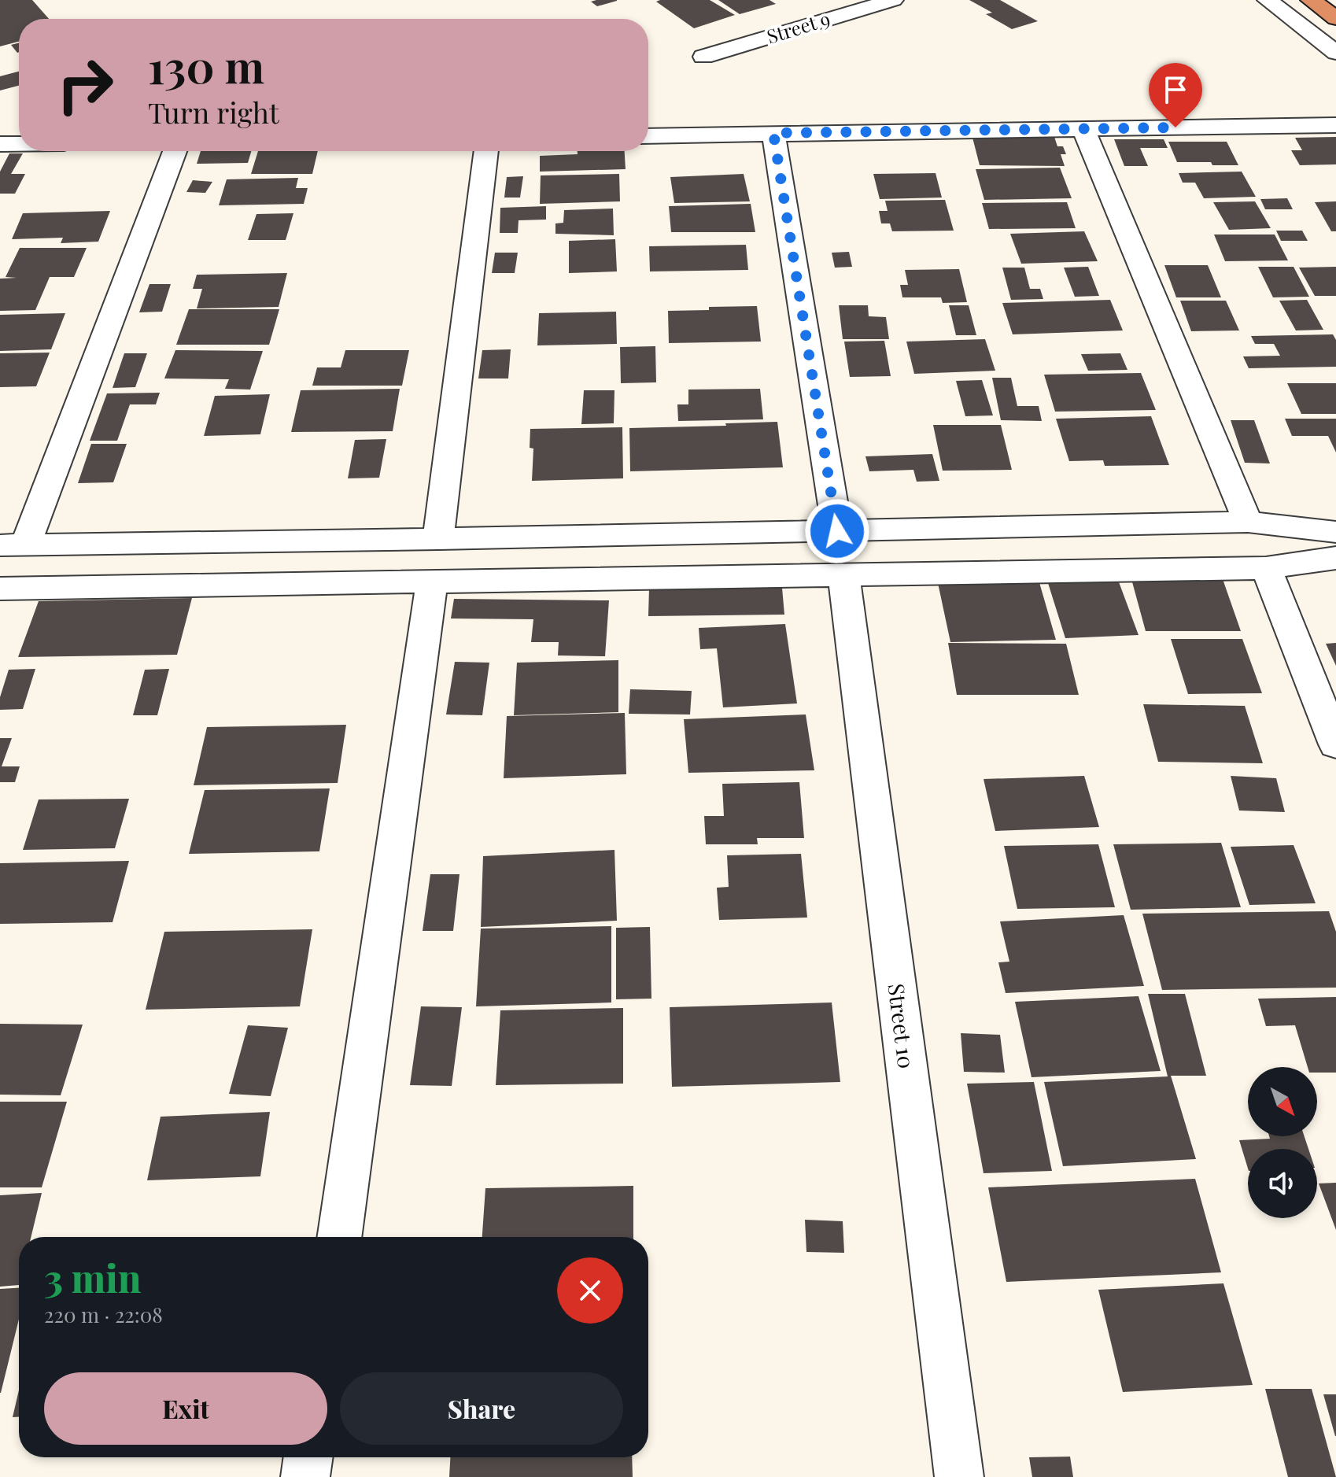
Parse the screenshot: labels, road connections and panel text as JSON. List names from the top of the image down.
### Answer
{
  "streets": {
    "street": ["Street 9", "Street 10"]
  },
  "north": "bottom right",
  "page": {
    "turn": ["130 m", "Turn right"],
    "heading": ["3 min", "220 m · 22:08"],
    "buttons": ["Exit", "Share"]
  }
}
